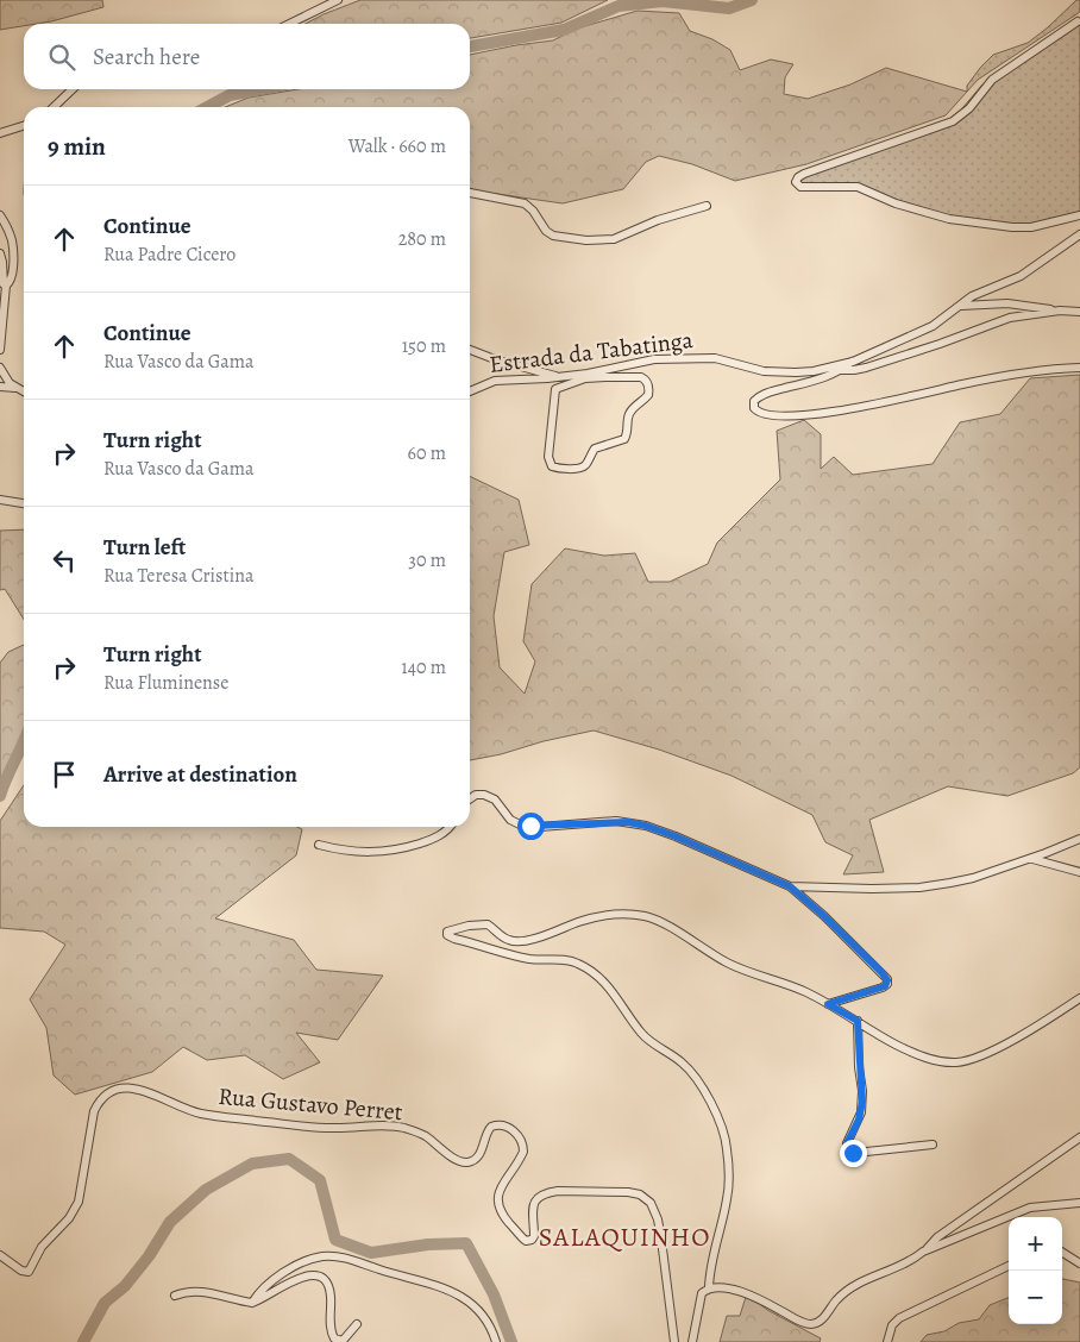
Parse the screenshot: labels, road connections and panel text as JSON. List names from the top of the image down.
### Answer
{
  "streets": {
    "street": ["Estrada da Tabatinga", "Rua Gustavo Perret"]
  },
  "districts": ["SALAQUINHO"],
  "page": {
    "search": "Search here",
    "heading": ["9 min", "Walk · 660 m"],
    "list": [
      ["Continue", "Rua Padre Cicero", "280 m"],
      ["Continue", "Rua Vasco da Gama", "150 m"],
      ["Turn right", "Rua Vasco da Gama", "60 m"],
      ["Turn left", "Rua Teresa Cristina", "30 m"],
      ["Turn right", "Rua Fluminense", "140 m"],
      "Arrive at destination"
    ],
    "map_buttons": ["+", "−"]
  }
}
